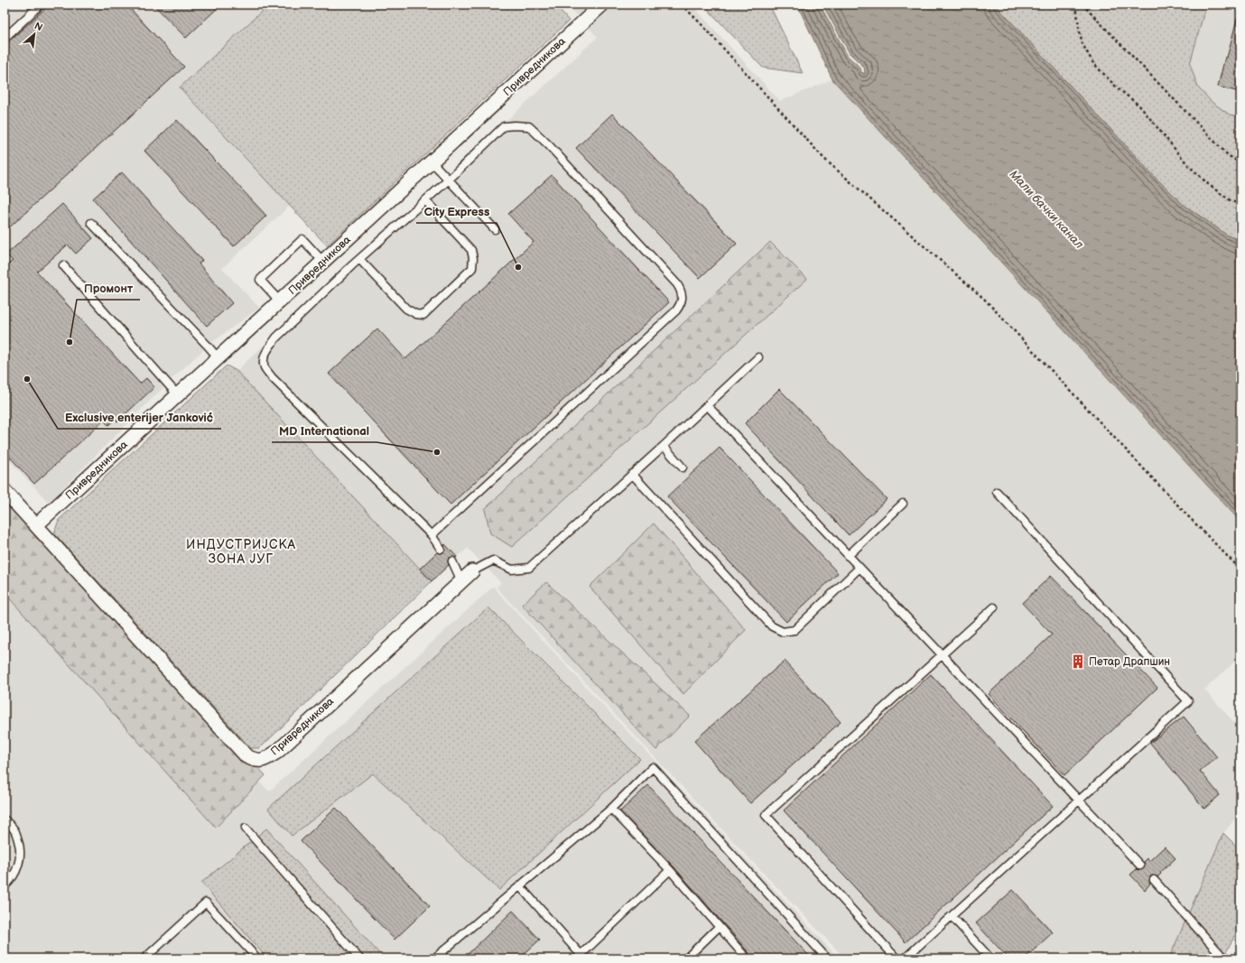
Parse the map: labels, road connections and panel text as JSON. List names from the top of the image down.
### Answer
{
  "streets": {
    "street": ["Привредникова"]
  },
  "districts": ["ИНДУСТРИЈСКА ЗОНА ЈУГ"],
  "water": ["Мали бачки канал"],
  "places": {
    "other": [
      "City Express",
      "Промонт",
      "Exclusive enterijer Janković",
      "MD International"
    ],
    "building": ["Петар Драпшин"]
  },
  "north": "top right"
}
